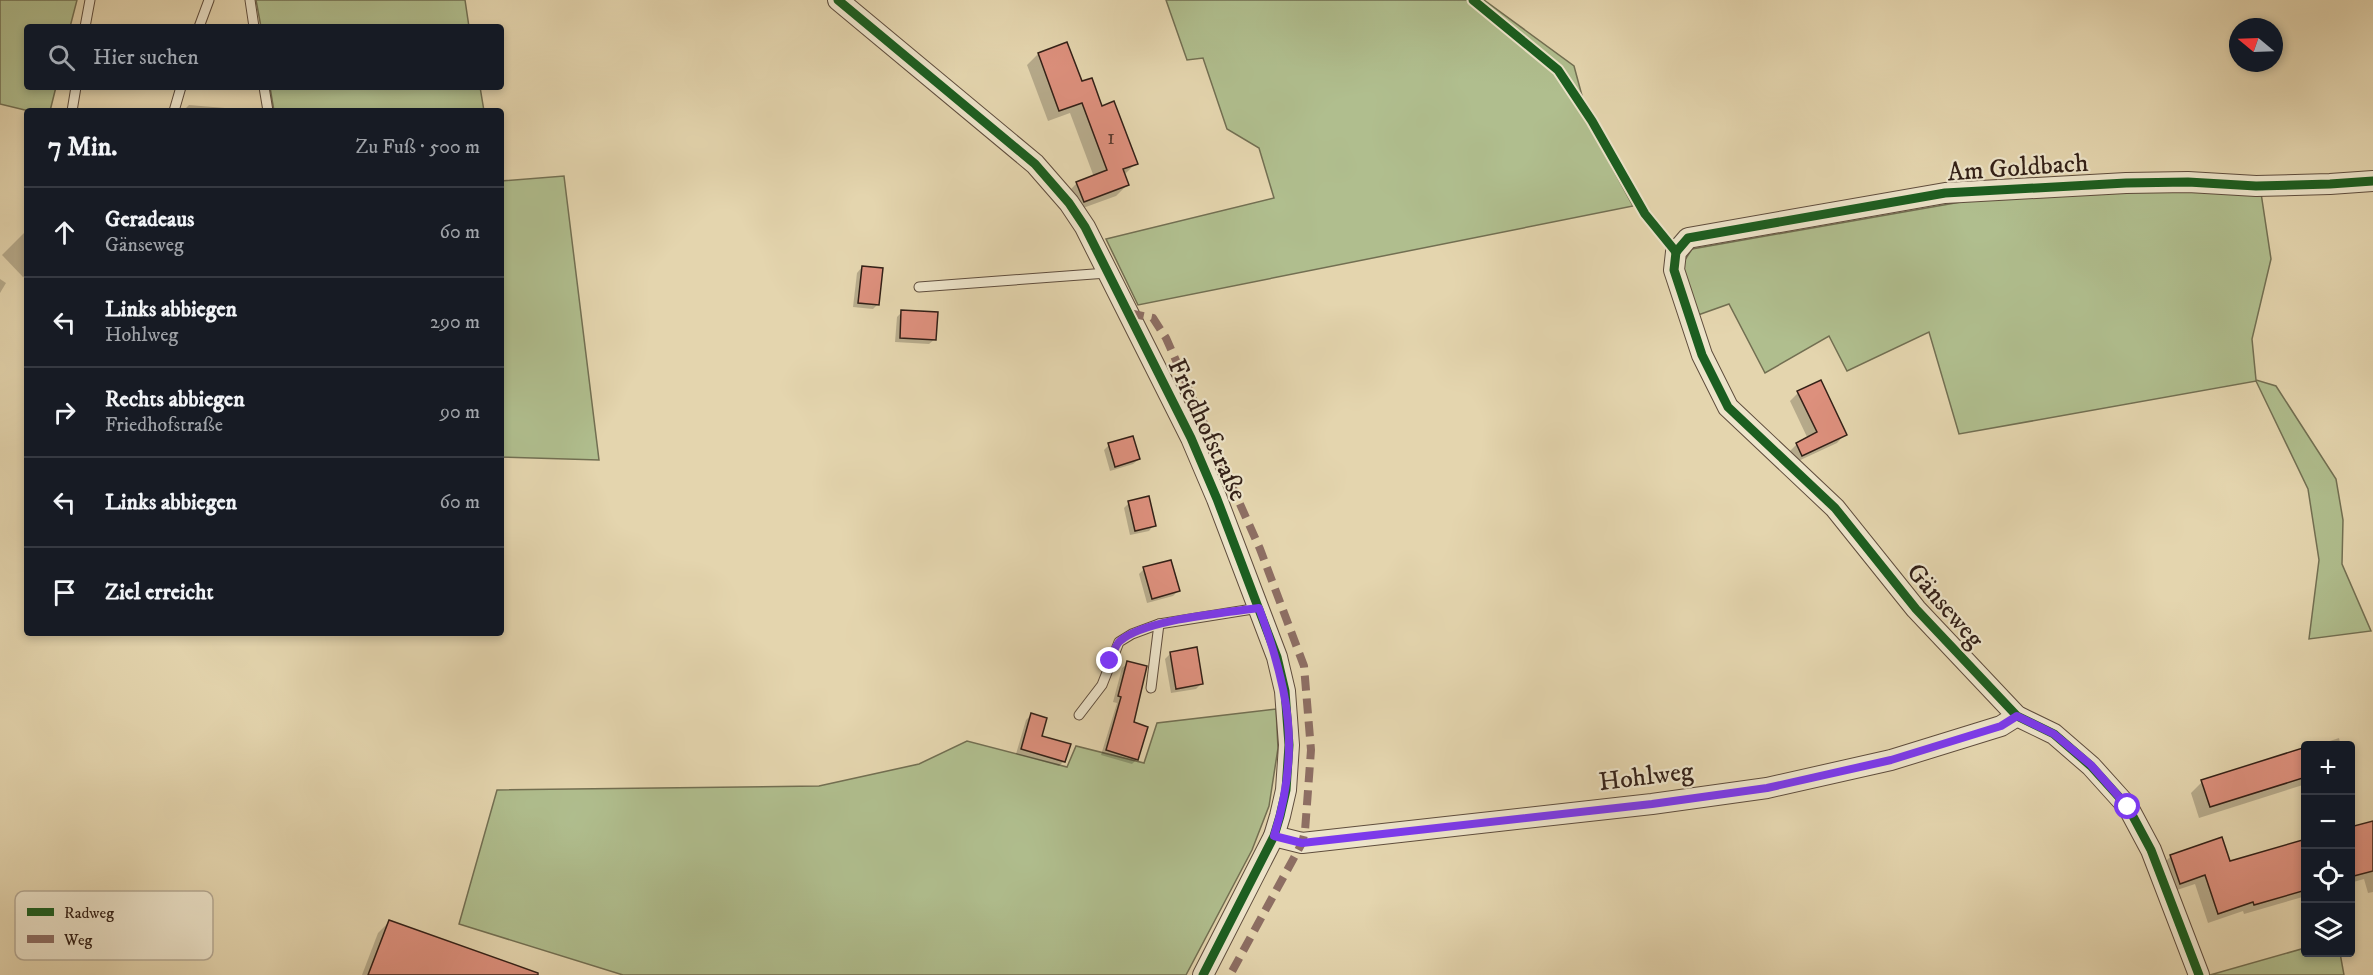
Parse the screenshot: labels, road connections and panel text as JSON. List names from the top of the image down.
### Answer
{
  "streets": {
    "street": [
      "Am Goldbach",
      "Friedhofstraße",
      "Gänseweg",
      "Hohlweg"
    ]
  },
  "crossings": [
    ["Am Goldbach", "Gänseweg"],
    ["Friedhofstraße", "Hohlweg"],
    ["Gänseweg", "Hohlweg"]
  ],
  "house_numbers": ["1"],
  "legend": ["Radweg", "Weg"],
  "north": "left",
  "page": {
    "search": "Hier suchen",
    "heading": ["7 Min.", "Zu Fuß · 500 m"],
    "list": [
      ["Geradeaus", "Gänseweg", "60 m"],
      ["Links abbiegen", "Hohlweg", "290 m"],
      ["Rechts abbiegen", "Friedhofstraße", "90 m"],
      ["Links abbiegen", "60 m"],
      "Ziel erreicht"
    ],
    "map_buttons": ["+", "−"]
  }
}
